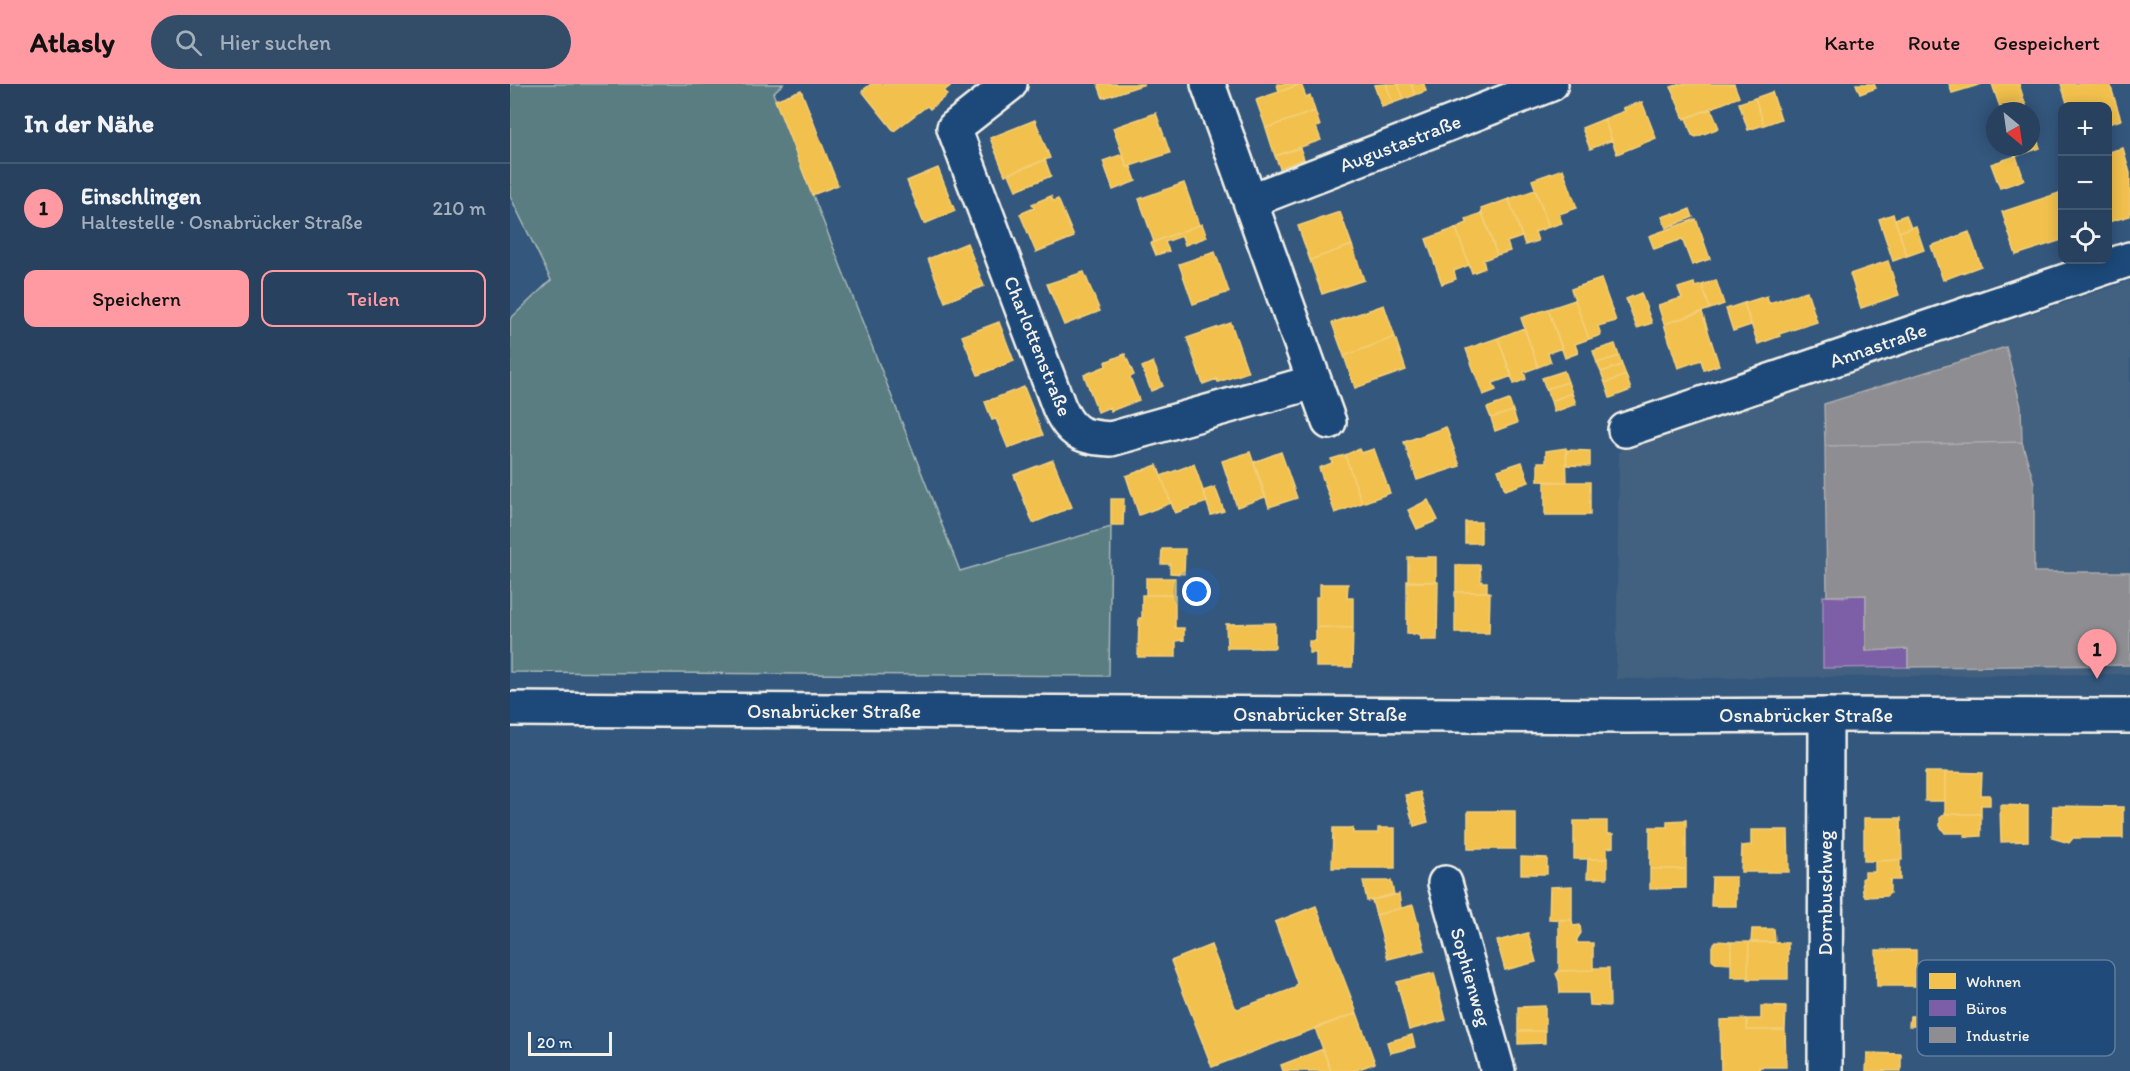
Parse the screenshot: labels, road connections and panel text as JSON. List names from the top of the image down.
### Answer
{
  "streets": {
    "street": [
      "Augustastraße",
      "Annastraße",
      "Charlottenstraße",
      "Osnabrücker Straße",
      "Dornbuschweg",
      "Sophienweg"
    ]
  },
  "crossings": [
    ["Osnabrücker Straße", "Dornbuschweg"]
  ],
  "legend": ["Wohnen", "Büros", "Industrie"],
  "scale_bar": "20 m",
  "north": "bottom right",
  "page": {
    "header": "Atlasly",
    "search": "Hier suchen",
    "nav": ["Karte", "Route", "Gespeichert"],
    "heading": "In der Nähe",
    "map_buttons": ["+", "−"],
    "list": [
      {
        "mark": "1",
        "name": "Einschlingen",
        "note": "Haltestelle · Osnabrücker Straße",
        "value": "210 m"
      }
    ],
    "buttons": ["Speichern", "Teilen"],
    "pins": "1",
    "scale": "20 m"
  }
}
